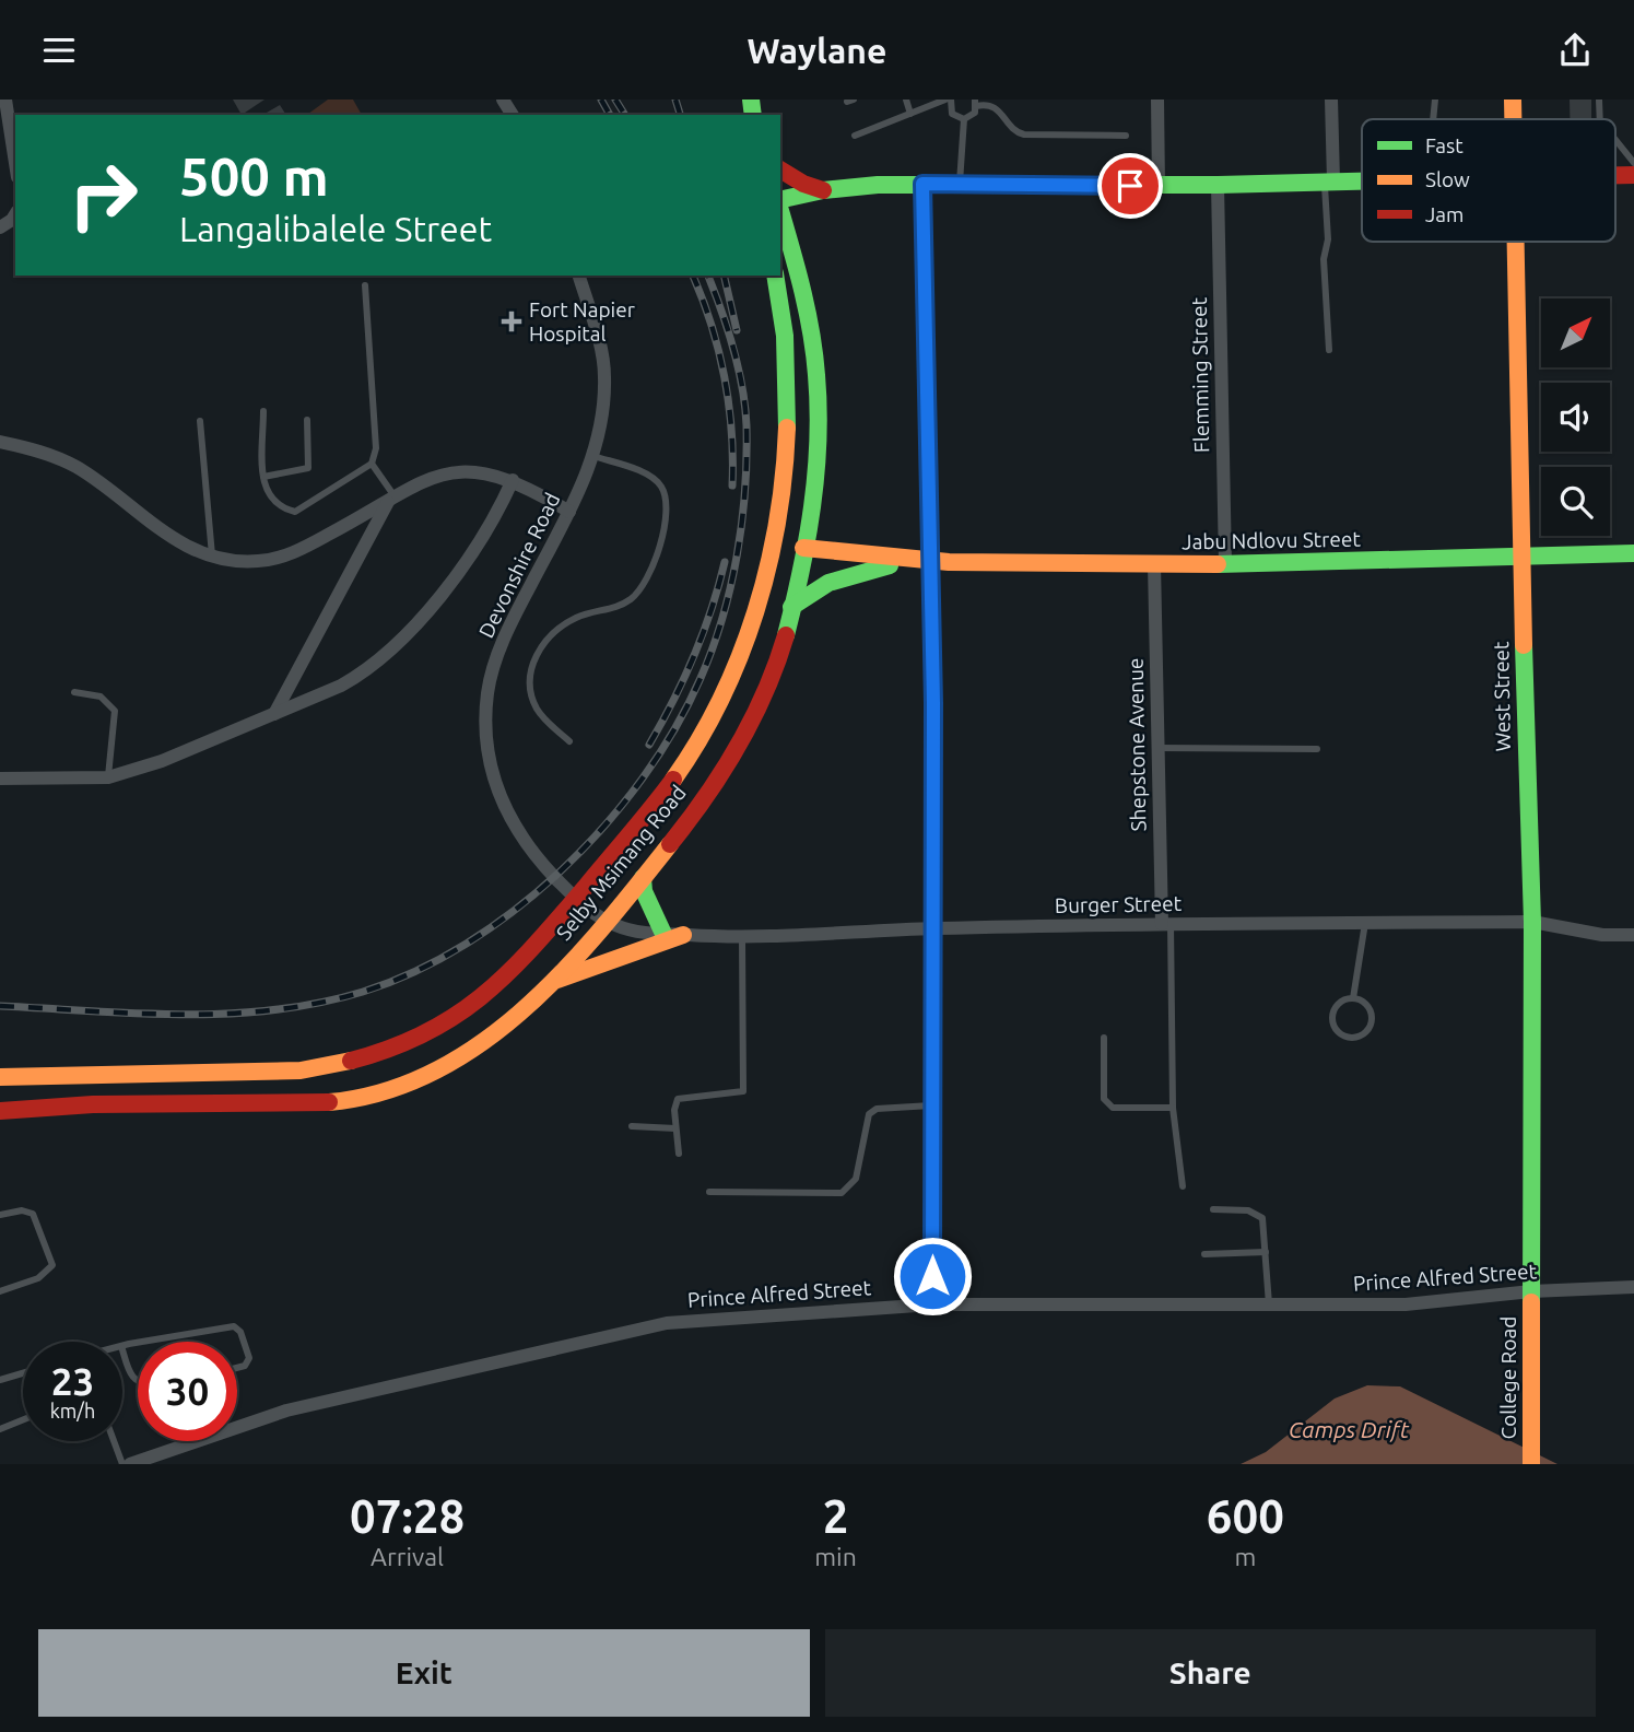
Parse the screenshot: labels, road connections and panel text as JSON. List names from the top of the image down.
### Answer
{
  "streets": {
    "street": [
      "Flemming Street",
      "Jabu Ndlovu Street",
      "Devonshire Road",
      "West Street",
      "Shepstone Avenue",
      "Selby Msimang Road",
      "Burger Street",
      "Prince Alfred Street",
      "College Road"
    ]
  },
  "crossings": [
    ["Flemming Street", "Jabu Ndlovu Street"],
    ["Jabu Ndlovu Street", "West Street"],
    ["Jabu Ndlovu Street", "Shepstone Avenue"],
    ["Jabu Ndlovu Street", "Selby Msimang Road"],
    ["Devonshire Road", "Selby Msimang Road"],
    ["Devonshire Road", "Burger Street"],
    ["West Street", "Burger Street"],
    ["West Street", "Prince Alfred Street"],
    ["West Street", "College Road"],
    ["Shepstone Avenue", "Burger Street"],
    ["Selby Msimang Road", "Burger Street"],
    ["Prince Alfred Street", "College Road"]
  ],
  "water": ["Camps Drift"],
  "places": {
    "health": ["Fort Napier Hospital"]
  },
  "legend": ["Fast", "Slow", "Jam"],
  "north": "top right",
  "page": {
    "header": "Waylane",
    "turn": ["500 m", "Langalibalele Street"],
    "speed": "23 km/h",
    "limit": "30",
    "eta": [
      "07:28",
      "Arrival",
      "2",
      "min",
      "600",
      "m"
    ],
    "buttons": ["Exit", "Share"]
  }
}
